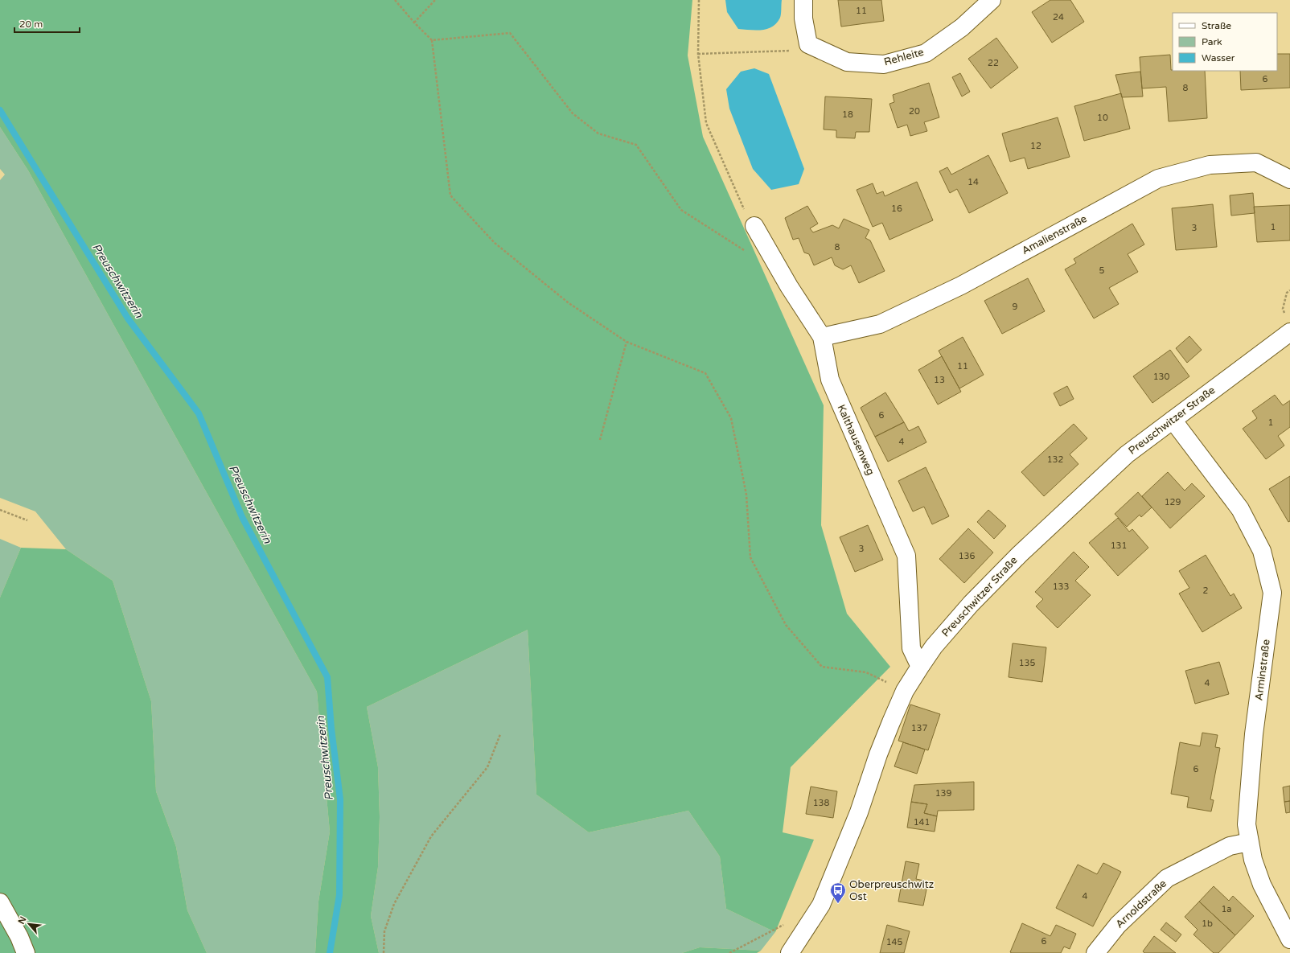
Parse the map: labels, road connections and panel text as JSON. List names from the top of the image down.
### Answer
{
  "streets": {
    "street": [
      "Rehleite",
      "Amalienstraße",
      "Preuschwitzer Straße",
      "Kalthausenweg",
      "Arminstraße",
      "Arnoldstraße"
    ]
  },
  "crossings": [
    ["Amalienstraße", "Kalthausenweg"],
    ["Preuschwitzer Straße", "Kalthausenweg"],
    ["Preuschwitzer Straße", "Arminstraße"],
    ["Arminstraße", "Arnoldstraße"]
  ],
  "water": ["Preuschwitzerin"],
  "places": {
    "bus stop": ["Oberpreuschwitz Ost"]
  },
  "house_numbers": [
    "11",
    "24",
    "22",
    "6",
    "8",
    "20",
    "18",
    "10",
    "12",
    "14",
    "16",
    "1",
    "3",
    "8",
    "5",
    "9",
    "11",
    "130",
    "13",
    "6",
    "1",
    "4",
    "132",
    "129",
    "131",
    "3",
    "136",
    "133",
    "2",
    "135",
    "4",
    "137",
    "6",
    "139",
    "138",
    "141",
    "4",
    "1a",
    "1b",
    "6",
    "145"
  ],
  "legend": ["Straße", "Park", "Wasser"],
  "scale_bar": "20 m",
  "north": "top left"
}
